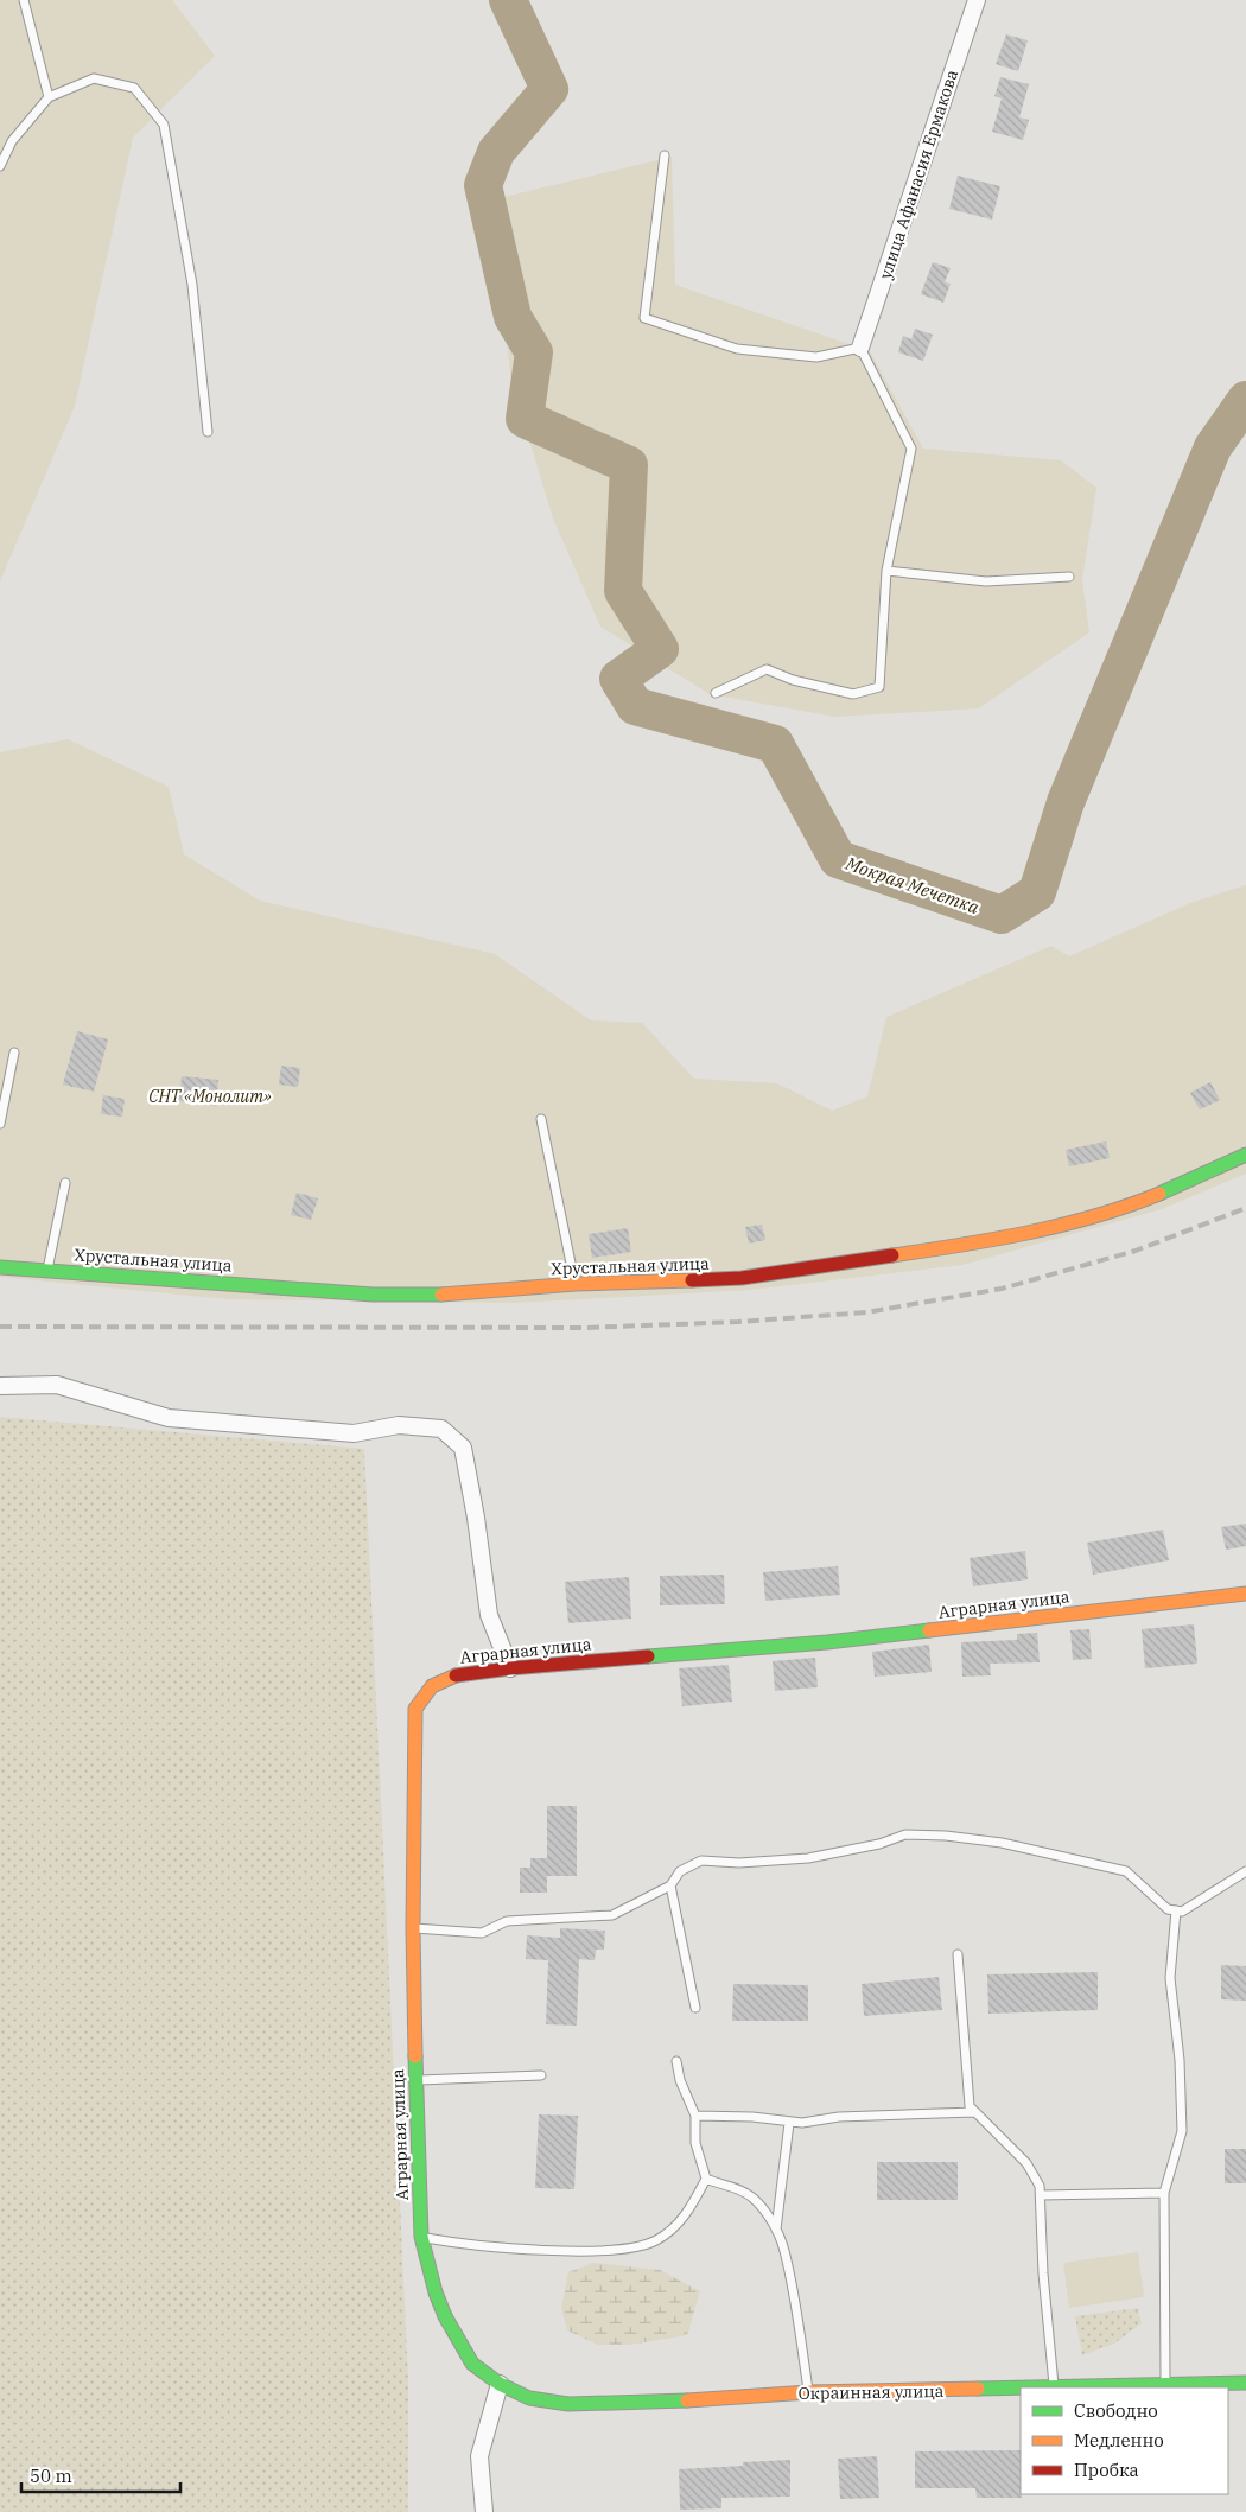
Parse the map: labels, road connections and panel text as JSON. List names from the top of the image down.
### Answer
{
  "streets": {
    "street": [
      "улица Афанасия Ермакова",
      "Хрустальная улица",
      "Аграрная улица",
      "Окраинная улица"
    ]
  },
  "crossings": [
    ["Аграрная улица", "Окраинная улица"]
  ],
  "water": ["Мокрая Мечетка"],
  "parks": ["СНТ «Монолит»"],
  "legend": ["Свободно", "Медленно", "Пробка"],
  "scale_bar": "50 m"
}
